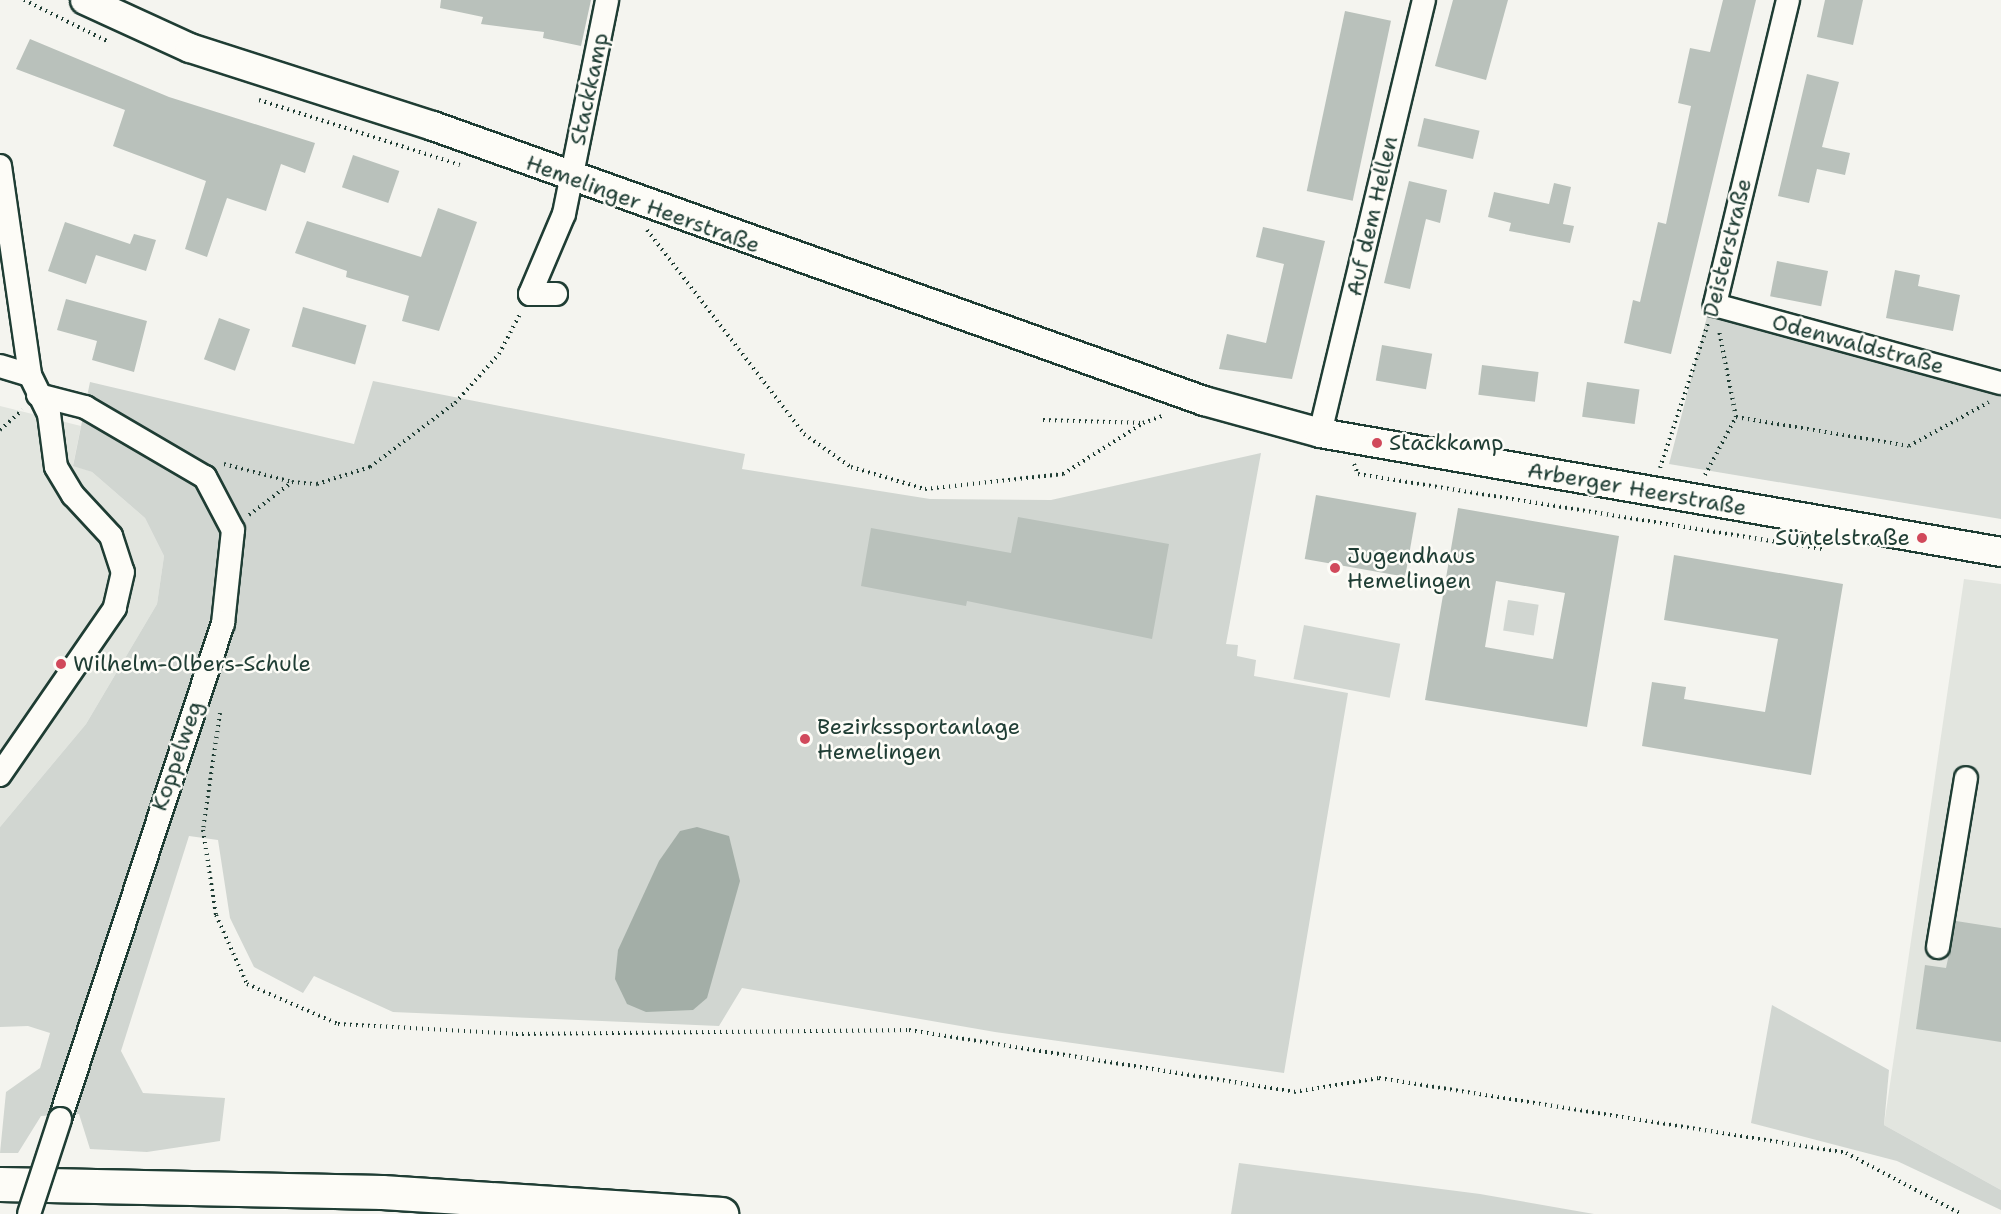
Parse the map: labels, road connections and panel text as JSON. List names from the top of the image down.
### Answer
{
  "streets": {
    "main road": ["Hemelinger Heerstraße", "Arberger Heerstraße"],
    "street": [
      "Stackkamp",
      "Auf dem Hellen",
      "Deisterstraße",
      "Odenwaldstraße",
      "Koppelweg"
    ]
  },
  "crossings": [
    ["Stackkamp", "Hemelinger Heerstraße"],
    ["Hemelinger Heerstraße", "Arberger Heerstraße"],
    ["Auf dem Hellen", "Arberger Heerstraße"],
    ["Deisterstraße", "Odenwaldstraße"],
    ["Deisterstraße", "Arberger Heerstraße"]
  ],
  "places": [
    "Stackkamp",
    "Süntelstraße",
    "Jugendhaus Hemelingen",
    "Wilhelm-Olbers-Schule",
    "Bezirkssportanlage Hemelingen"
  ]
}
